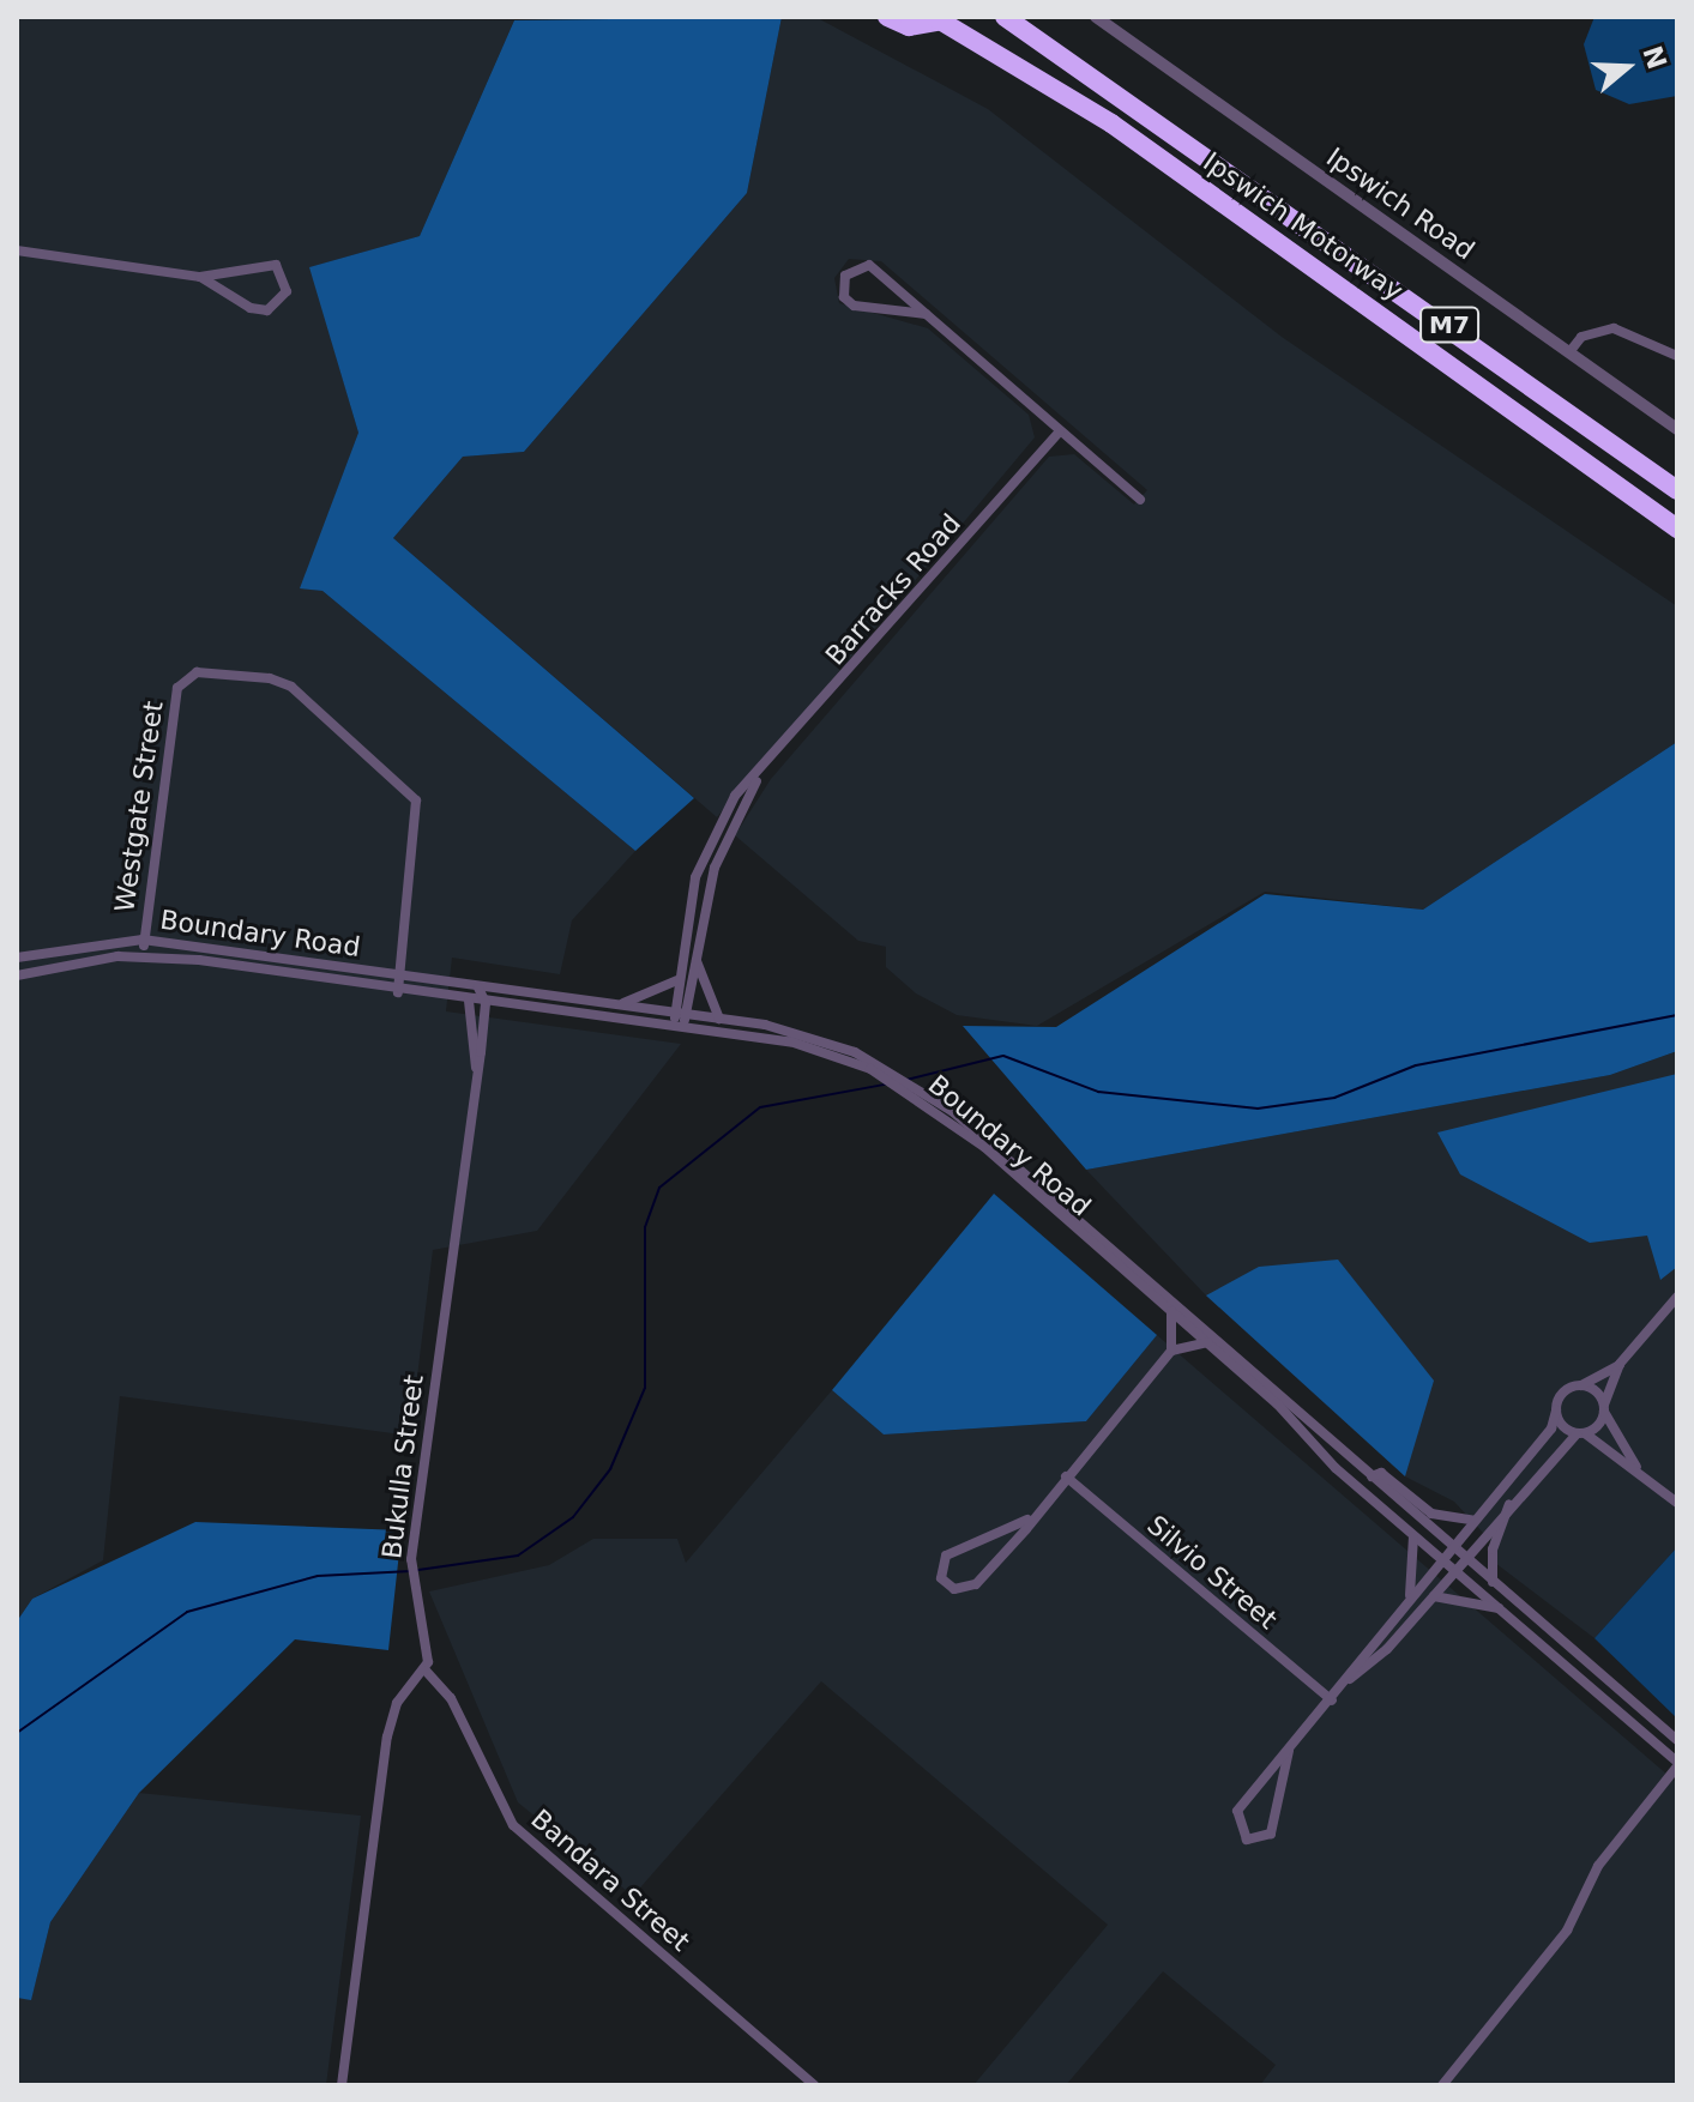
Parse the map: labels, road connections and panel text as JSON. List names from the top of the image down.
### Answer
{
  "streets": {
    "highway": ["Ipswich Motorway", "M7"],
    "street": [
      "Ipswich Road",
      "Barracks Road",
      "Westgate Street",
      "Boundary Road",
      "Bukulla Street",
      "Silvio Street",
      "Bandara Street"
    ]
  },
  "crossings": [
    ["Barracks Road", "Boundary Road"],
    ["Westgate Street", "Boundary Road"],
    ["Boundary Road", "Bukulla Street"],
    ["Bukulla Street", "Bandara Street"]
  ],
  "north": "right"
}
